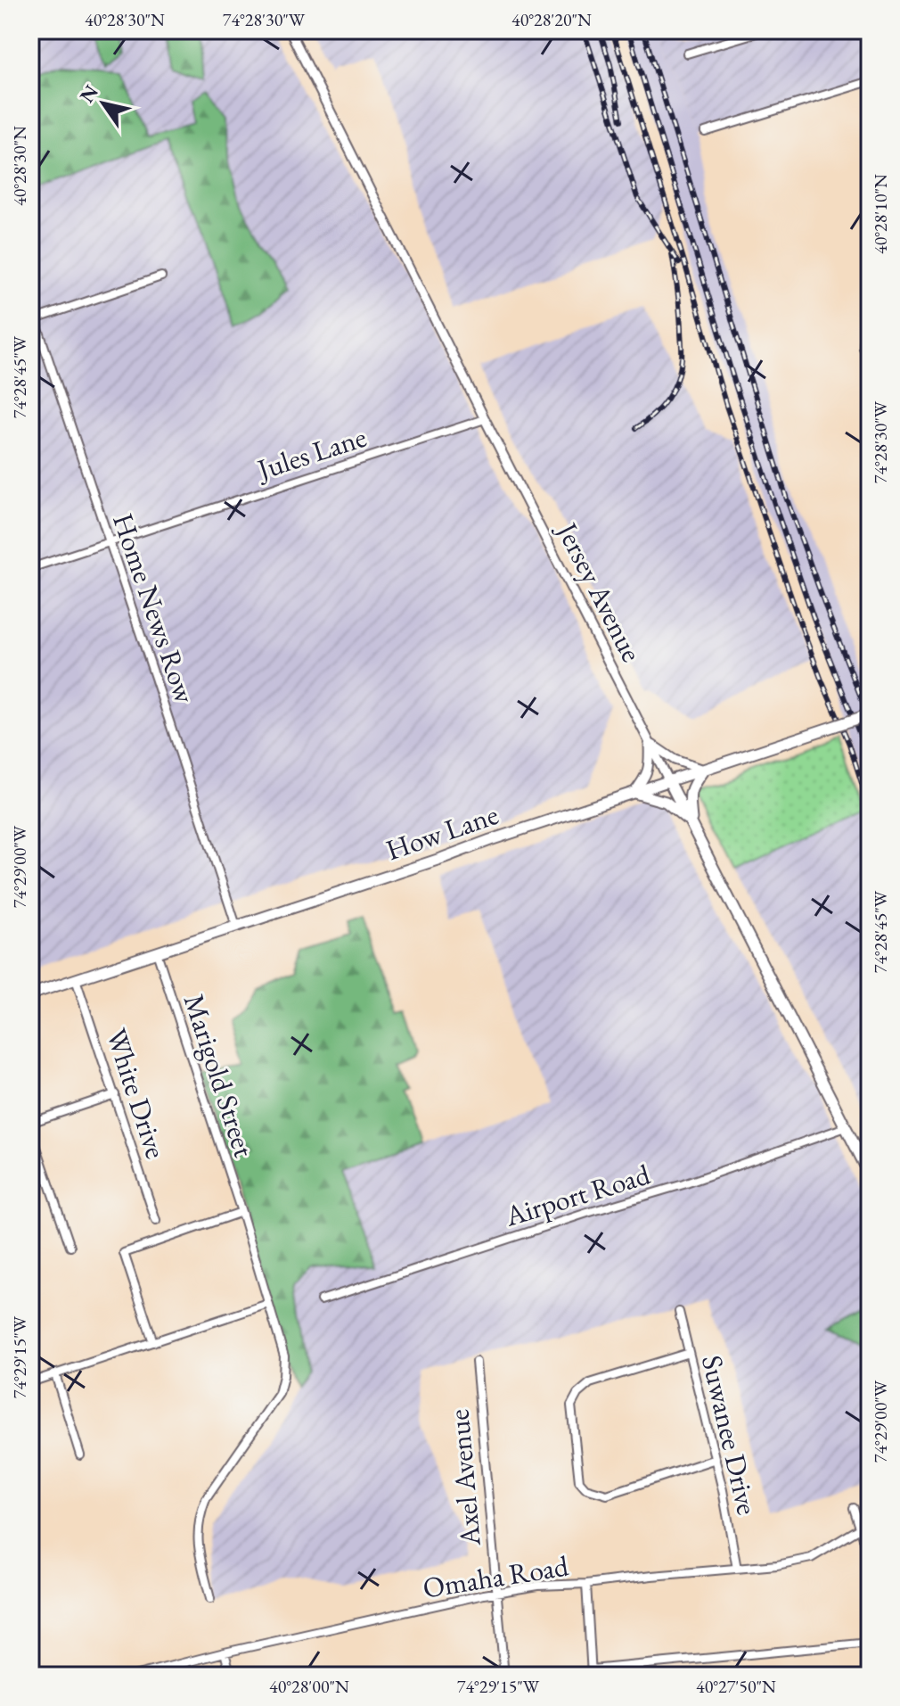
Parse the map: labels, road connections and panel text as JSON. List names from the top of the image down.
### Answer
{
  "streets": {
    "main road": ["Jersey Avenue", "How Lane"],
    "street": [
      "Jules Lane",
      "Home News Row",
      "Marigold Street",
      "White Drive",
      "Airport Road",
      "Suwanee Drive",
      "Axel Avenue",
      "Omaha Road"
    ]
  },
  "crossings": [
    ["Jules Lane", "Jersey Avenue"],
    ["Jules Lane", "Home News Row"],
    ["Jersey Avenue", "How Lane"],
    ["Jersey Avenue", "Airport Road"],
    ["Home News Row", "How Lane"],
    ["How Lane", "Marigold Street"],
    ["How Lane", "White Drive"],
    ["Suwanee Drive", "Omaha Road"],
    ["Axel Avenue", "Omaha Road"]
  ],
  "north": "top left",
  "coordinates": [
    "40°28'30\"N",
    "74°28'30\"W",
    "40°28'20\"N",
    "40°28'10\"N",
    "74°28'45\"W",
    "74°29'00\"W",
    "74°29'15\"W",
    "40°28'00\"N",
    "40°27'50\"N"
  ]
}
